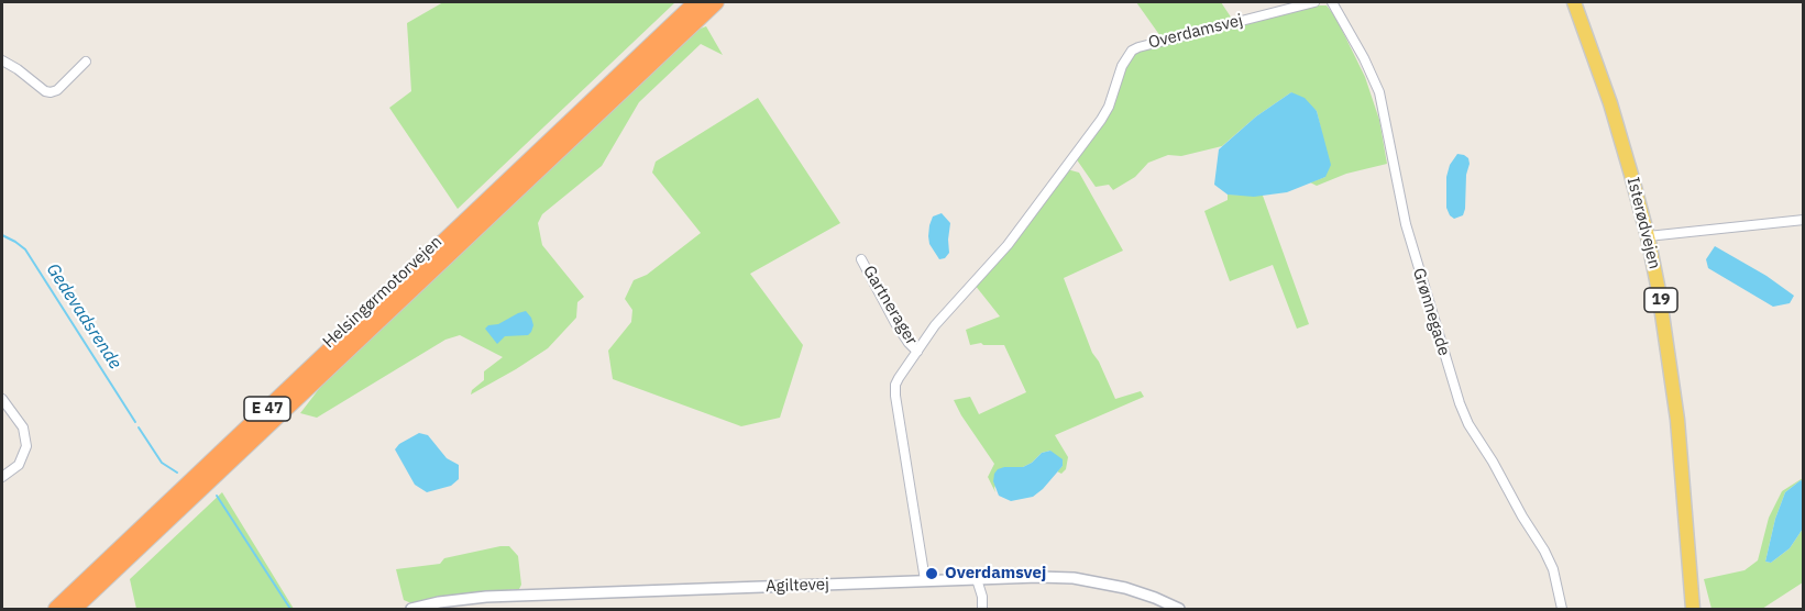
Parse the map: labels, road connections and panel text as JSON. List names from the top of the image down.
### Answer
{
  "streets": {
    "highway": ["Helsingørmotorvejen", "E 47"],
    "main road": ["Isterødvejen", "19"],
    "street": [
      "Overdamsvej",
      "Gartnerager",
      "Grønnegade",
      "Agiltevej"
    ]
  },
  "crossings": [
    ["Overdamsvej", "Gartnerager"],
    ["Overdamsvej", "Agiltevej"]
  ],
  "water": ["Gedevadsrende"],
  "places": ["Overdamsvej"]
}
